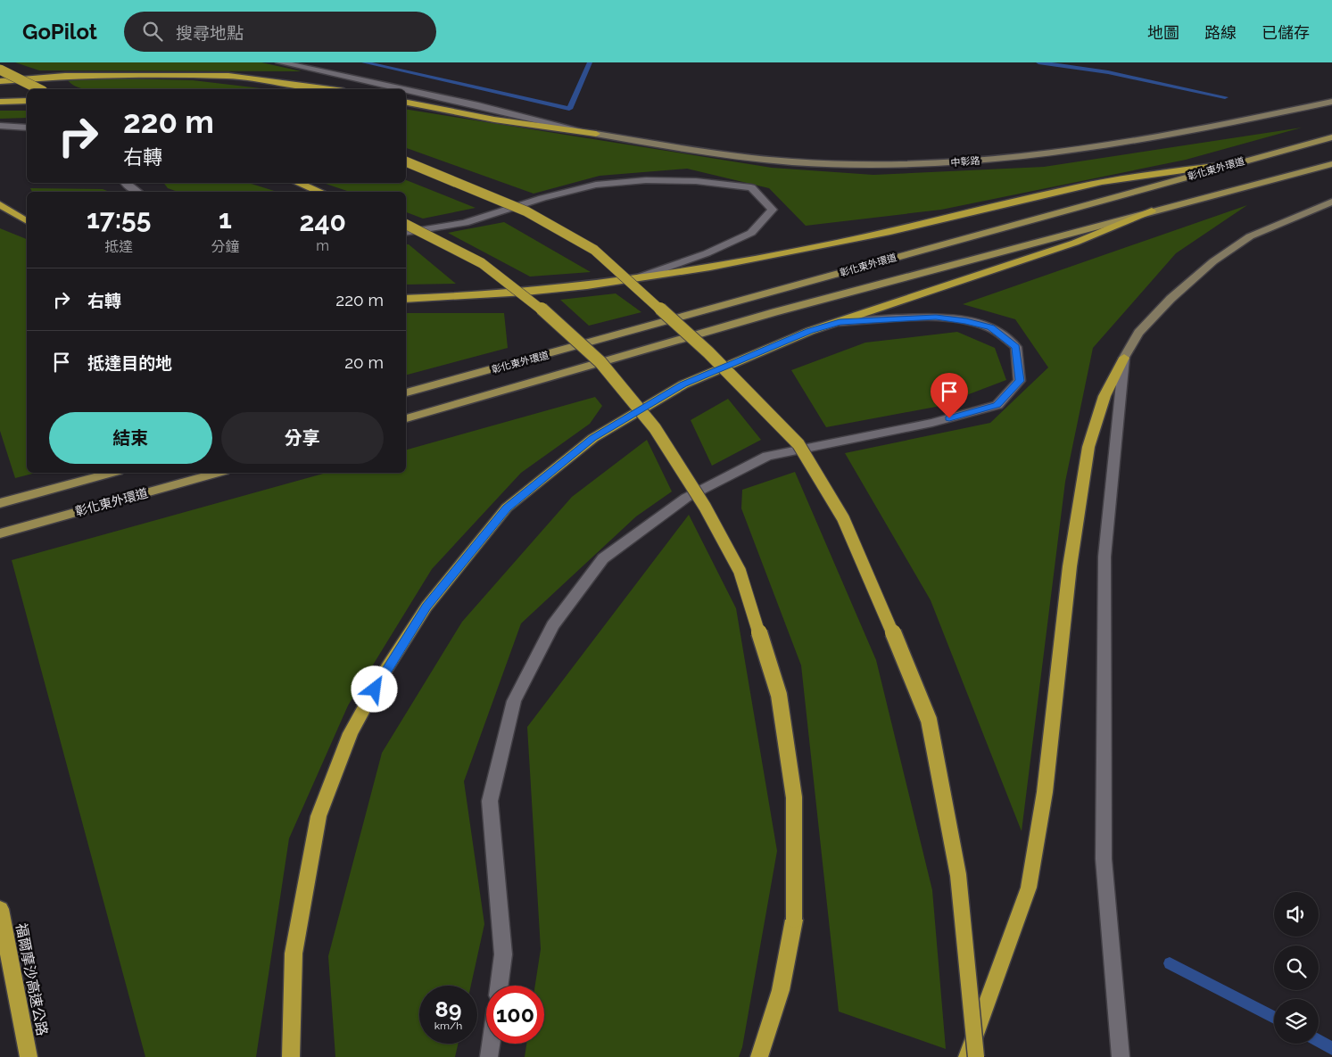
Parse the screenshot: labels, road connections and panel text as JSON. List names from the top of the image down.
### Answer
{
  "streets": {
    "highway": ["福爾摩沙高速公路"],
    "main road": ["彰化東外環道"],
    "street": ["中彰路"]
  },
  "page": {
    "header": "GoPilot",
    "search": "搜尋地點",
    "nav": ["地圖", "路線", "已儲存"],
    "turn": ["220 m", "右轉"],
    "eta": [
      "17:55",
      "抵達",
      "1",
      "分鐘",
      "240",
      "m"
    ],
    "list": [
      {
        "name": "右轉",
        "value": "220 m"
      },
      {
        "name": "抵達目的地",
        "value": "20 m"
      }
    ],
    "buttons": ["結束", "分享"],
    "speed": "89 km/h",
    "limit": "100"
  }
}
